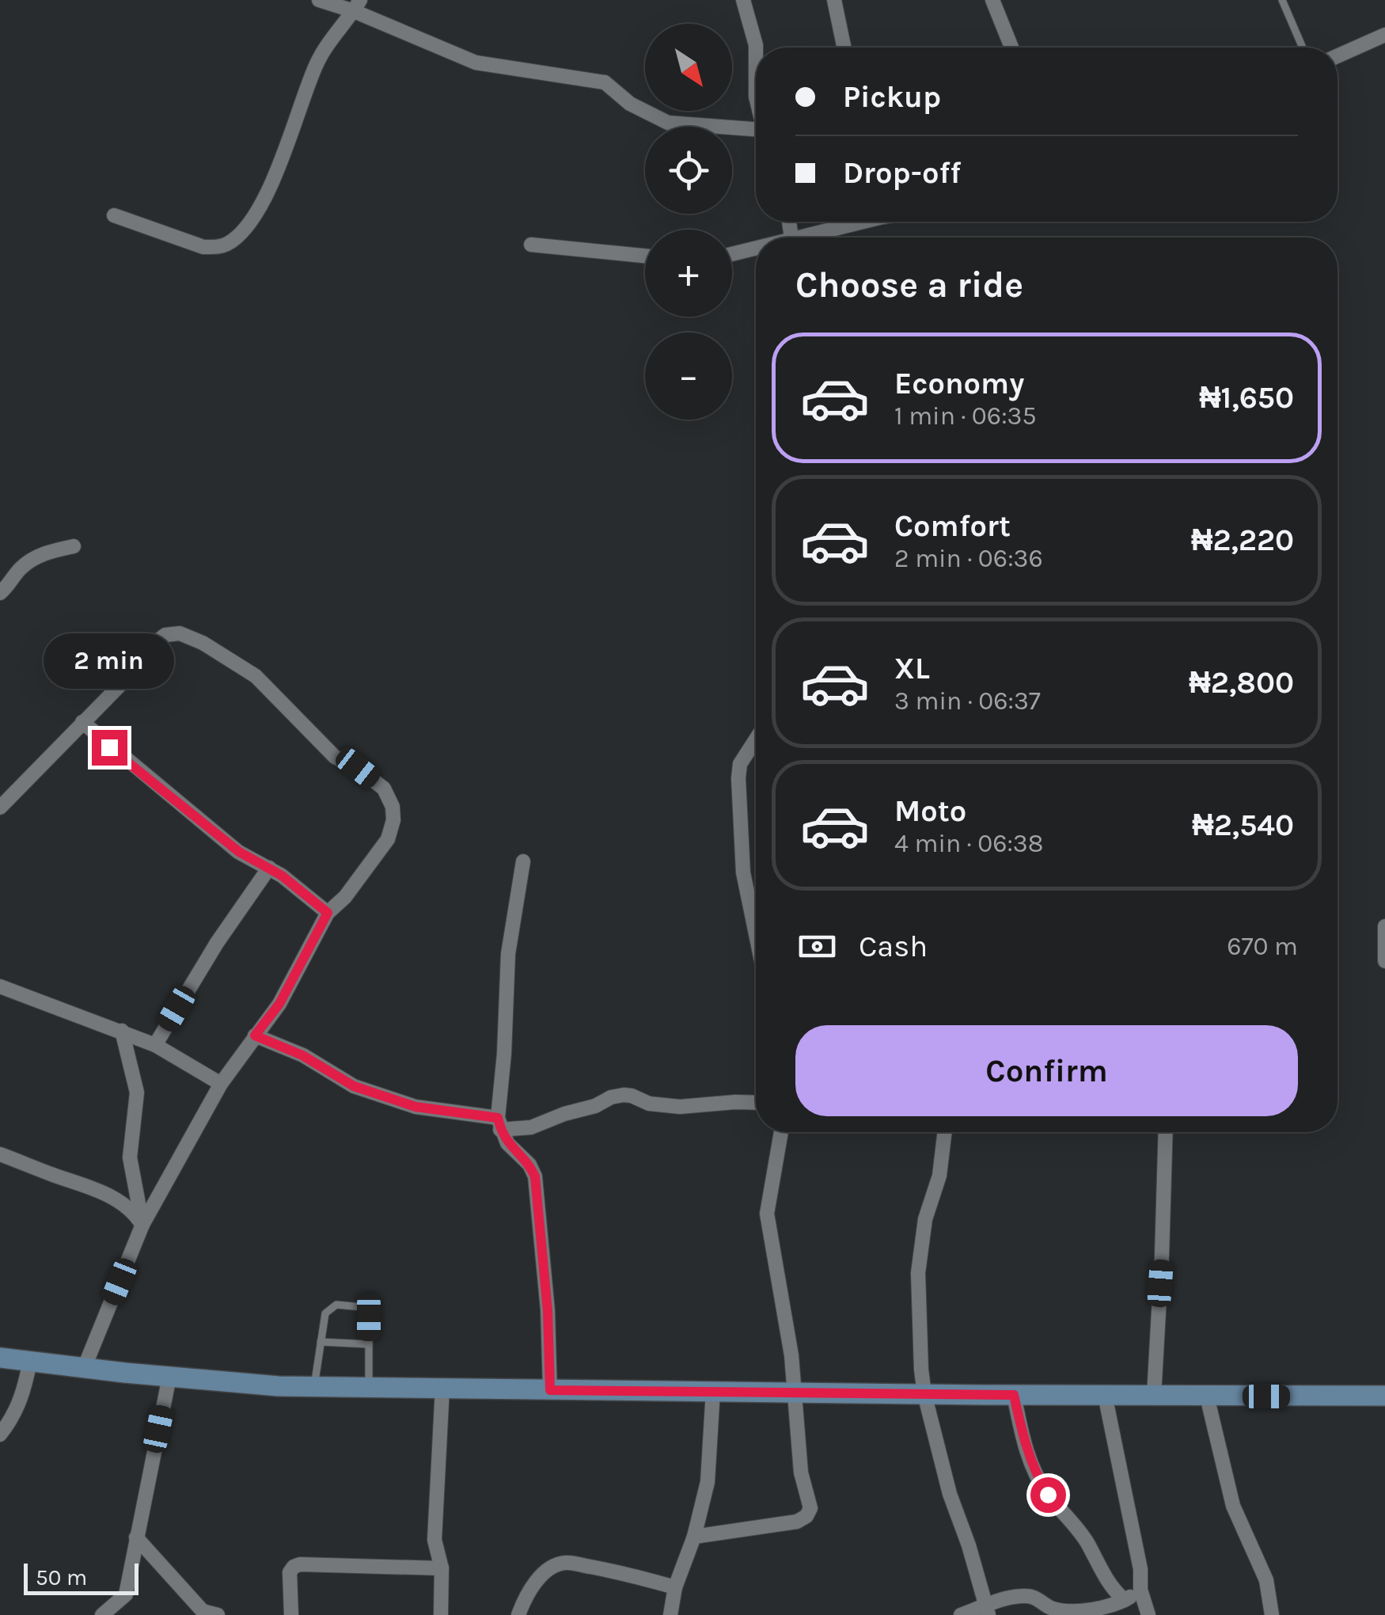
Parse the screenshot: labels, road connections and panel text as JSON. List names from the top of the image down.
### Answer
{
  "scale_bar": "50 m",
  "north": "bottom right",
  "page": {
    "map_buttons": ["+", "−"],
    "banner": ["Pickup", "Drop-off"],
    "heading": "Choose a ride",
    "list": [
      {
        "name": "Economy",
        "note": "1 min · 06:35",
        "value": "₦1,650"
      },
      {
        "name": "Comfort",
        "note": "2 min · 06:36",
        "value": "₦2,220"
      },
      {
        "name": "XL",
        "note": "3 min · 06:37",
        "value": "₦2,800"
      },
      {
        "name": "Moto",
        "note": "4 min · 06:38",
        "value": "₦2,540"
      }
    ],
    "bubble": "2 min",
    "pay": ["Cash", "670 m"],
    "buttons": "Confirm",
    "scale": "50 m"
  }
}
